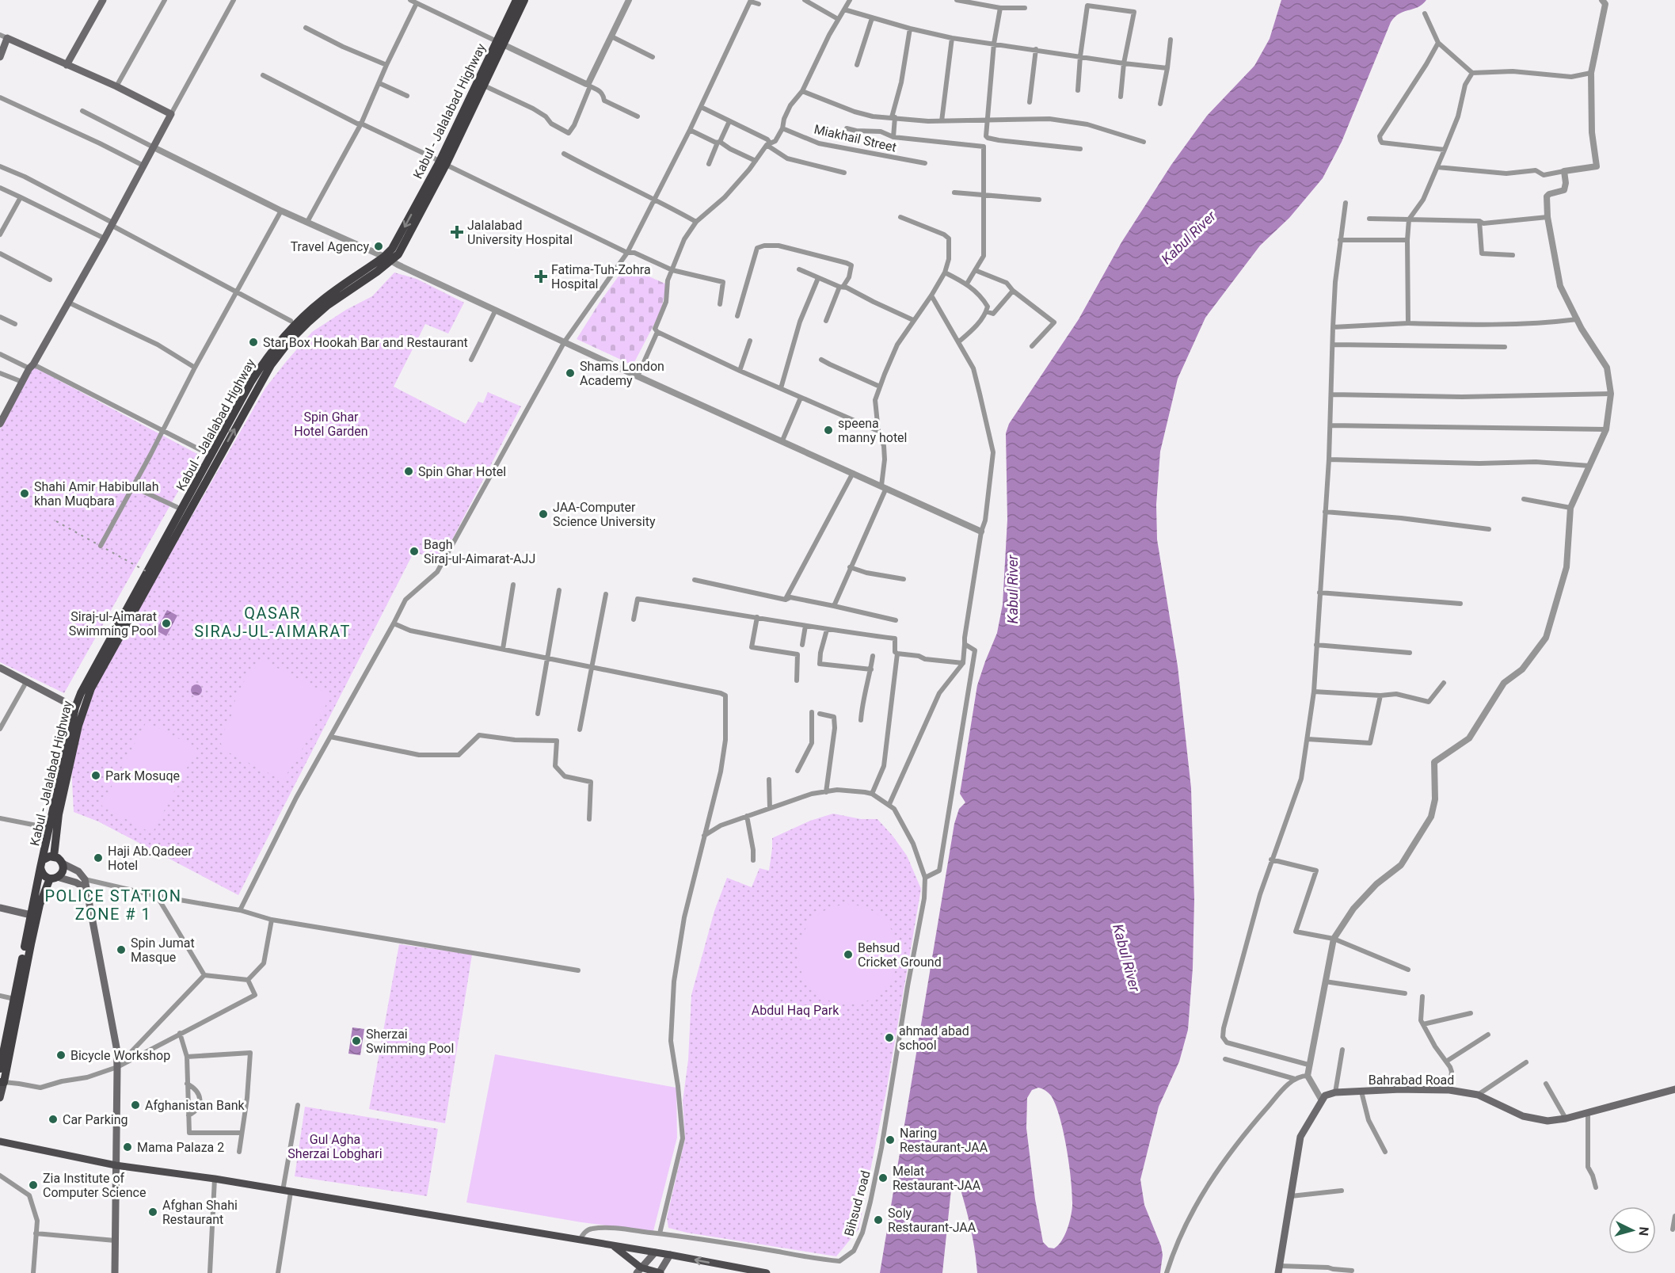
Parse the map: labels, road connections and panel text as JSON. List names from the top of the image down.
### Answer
{
  "streets": {
    "highway": ["Kabul - Jalalabad Highway"],
    "main road": ["Bahrabad Road"],
    "street": ["Miakhail Street", "Bihsud road"]
  },
  "districts": ["QASAR SIRAJ-UL-AIMARAT", "POLICE STATION ZONE # 1"],
  "water": ["Kabul River"],
  "parks": ["Spin Ghar Hotel Garden", "Abdul Haq Park", "Gul Agha Sherzai Lobghari"],
  "places": {
    "health": ["Jalalabad University Hospital", "Fatima-Tuh-Zohra Hospital"],
    "other": [
      "Travel Agency",
      "Star Box Hookah Bar and Restaurant",
      "Shams London Academy",
      "speena manny hotel",
      "Spin Ghar Hotel",
      "Shahi Amir Habibullah khan Muqbara",
      "JAA-Computer Science University",
      "Bagh Siraj-ul-Aimarat-AJJ",
      "Siraj-ul-Aimarat Swimming Pool",
      "Park Mosuqe",
      "Haji Ab.Qadeer Hotel",
      "Spin Jumat Masque",
      "Behsud Cricket Ground",
      "ahmad abad school",
      "Sherzai Swimming Pool",
      "Bicycle Workshop",
      "Afghanistan Bank",
      "Car Parking",
      "Naring Restaurant-JAA",
      "Mama Palaza 2",
      "Melat Restaurant-JAA",
      "Zia Institute of Computer Science",
      "Afghan Shahi Restaurant",
      "Soly Restaurant-JAA"
    ]
  },
  "north": "right"
}
